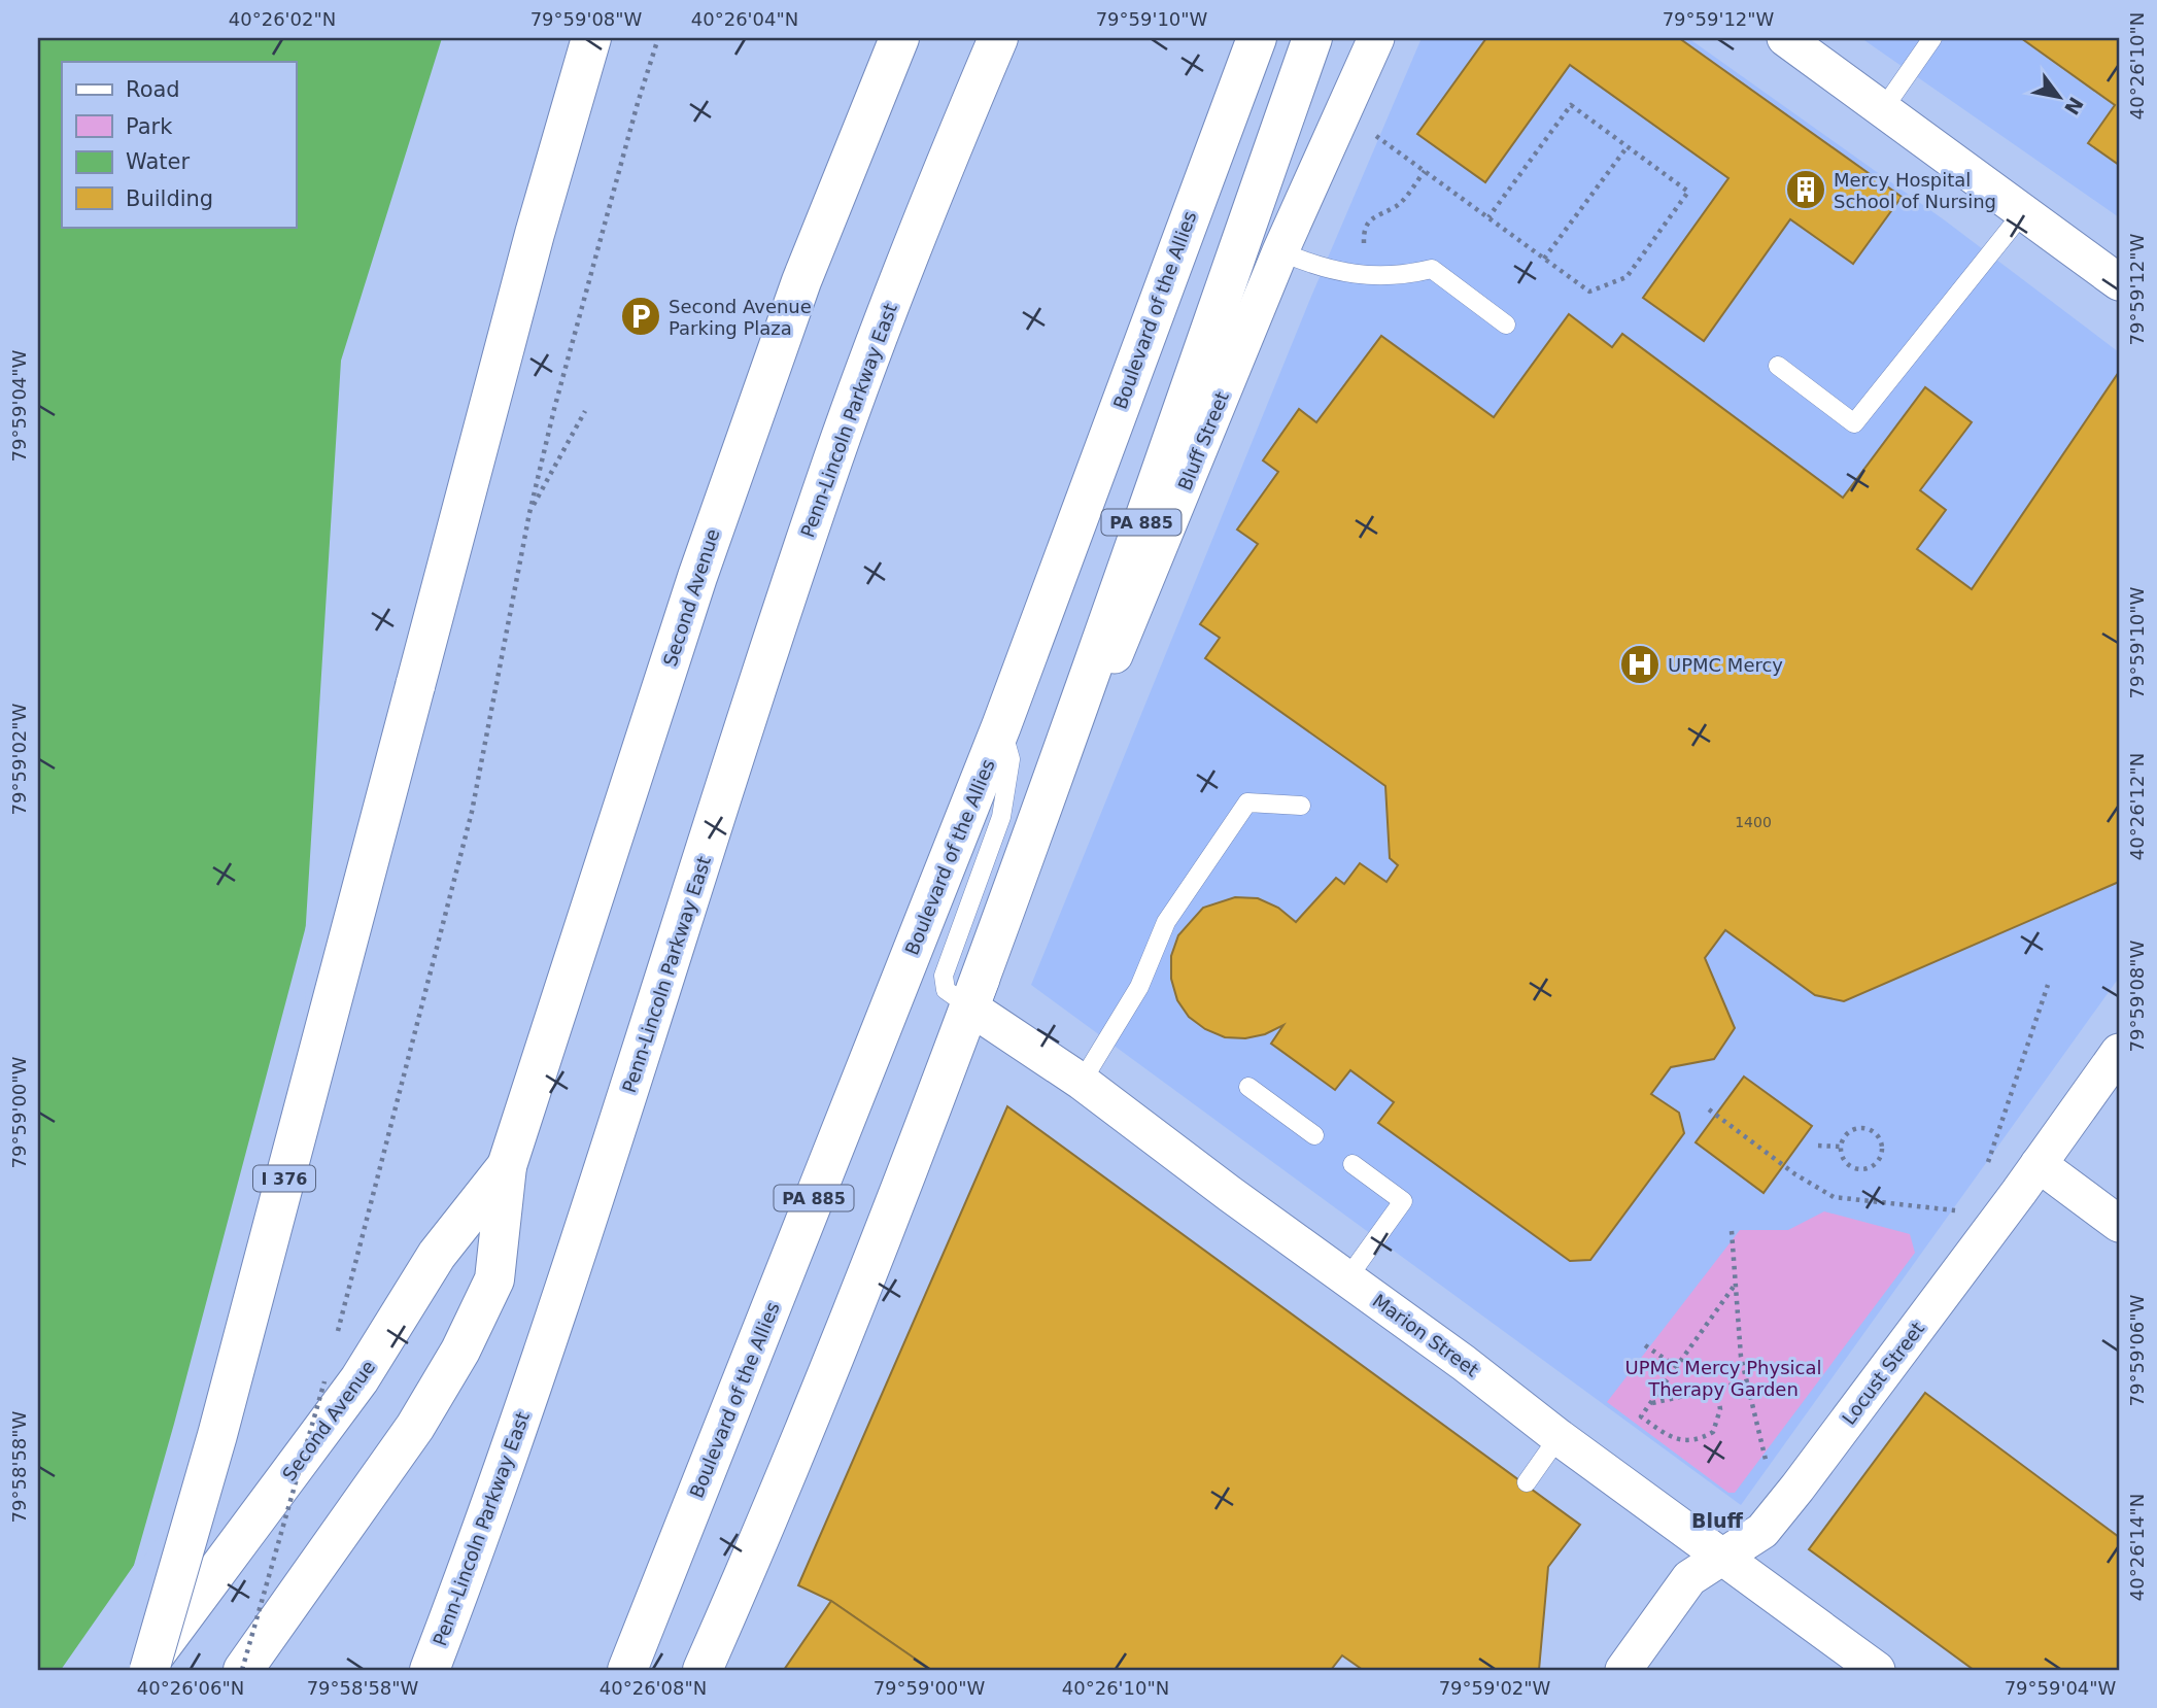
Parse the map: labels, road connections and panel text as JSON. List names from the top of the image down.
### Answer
{
  "streets": {
    "main road": [
      "Boulevard of the Allies",
      "Penn-Lincoln Parkway East",
      "PA 885",
      "Second Avenue",
      "I 376"
    ],
    "street": ["Bluff Street", "Marion Street", "Locust Street"]
  },
  "crossings": [
    ["Bluff Street", "PA 885"],
    ["Bluff Street", "Marion Street"],
    ["PA 885", "Marion Street"],
    ["Marion Street", "Locust Street"]
  ],
  "districts": ["Bluff"],
  "parks": ["UPMC Mercy Physical Therapy Garden"],
  "places": {
    "building": ["Mercy Hospital School of Nursing"],
    "parking": ["Second Avenue Parking Plaza"],
    "hospital": ["UPMC Mercy"]
  },
  "house_numbers": ["1400"],
  "legend": [
    "Road",
    "Park",
    "Water",
    "Building"
  ],
  "north": "bottom right",
  "coordinates": [
    "40°26'02\"N",
    "79°59'08\"W",
    "40°26'04\"N",
    "79°59'10\"W",
    "79°59'12\"W",
    "40°26'10\"N",
    "79°59'04\"W",
    "79°59'02\"W",
    "40°26'12\"N",
    "79°59'00\"W",
    "79°59'06\"W",
    "79°58'58\"W",
    "40°26'14\"N",
    "40°26'06\"N",
    "40°26'08\"N"
  ]
}
